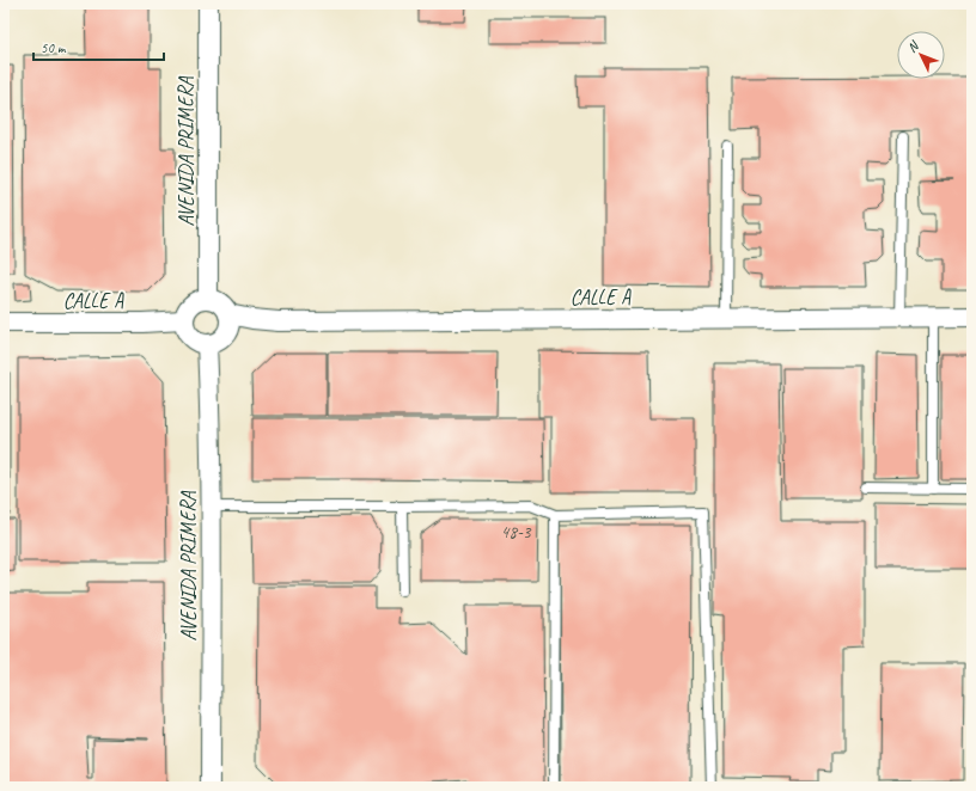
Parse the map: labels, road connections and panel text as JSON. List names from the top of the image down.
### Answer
{
  "streets": {
    "street": ["AVENIDA PRIMERA", "CALLE A"]
  },
  "crossings": [
    ["AVENIDA PRIMERA", "CALLE A"]
  ],
  "house_numbers": ["48-3"],
  "scale_bar": "50 m",
  "north": "top left"
}
